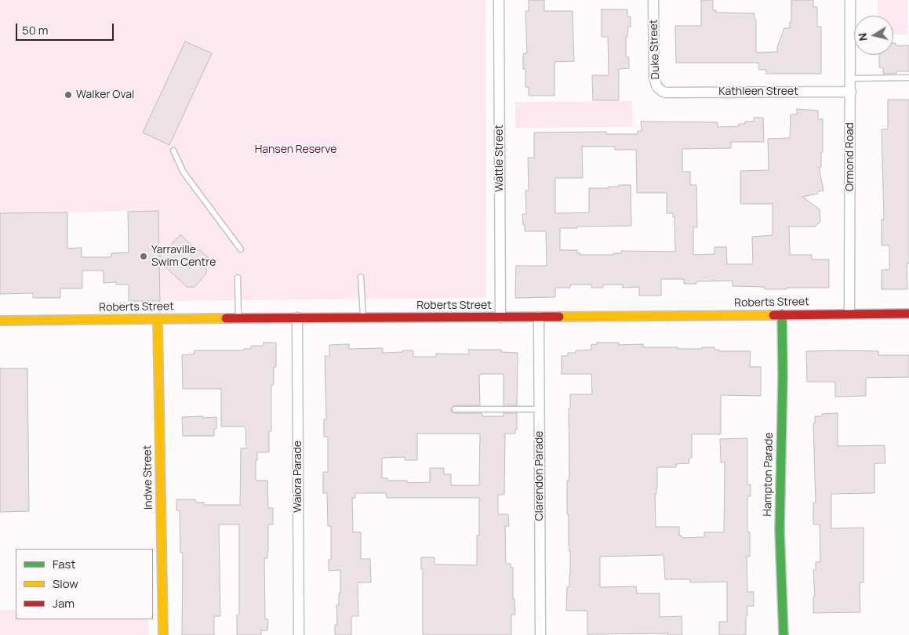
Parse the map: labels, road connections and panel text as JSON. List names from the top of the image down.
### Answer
{
  "streets": {
    "street": [
      "Duke Street",
      "Kathleen Street",
      "Ormond Road",
      "Wattle Street",
      "Roberts Street",
      "Hampton Parade",
      "Clarendon Parade",
      "Waiora Parade",
      "Indwe Street"
    ]
  },
  "crossings": [
    ["Duke Street", "Kathleen Street"],
    ["Kathleen Street", "Ormond Road"],
    ["Ormond Road", "Roberts Street"],
    ["Wattle Street", "Roberts Street"],
    ["Roberts Street", "Hampton Parade"],
    ["Roberts Street", "Clarendon Parade"],
    ["Roberts Street", "Waiora Parade"],
    ["Roberts Street", "Indwe Street"]
  ],
  "parks": ["Hansen Reserve"],
  "places": ["Walker Oval", "Yarraville Swim Centre"],
  "legend": ["Fast", "Slow", "Jam"],
  "scale_bar": "50 m",
  "north": "left"
}
